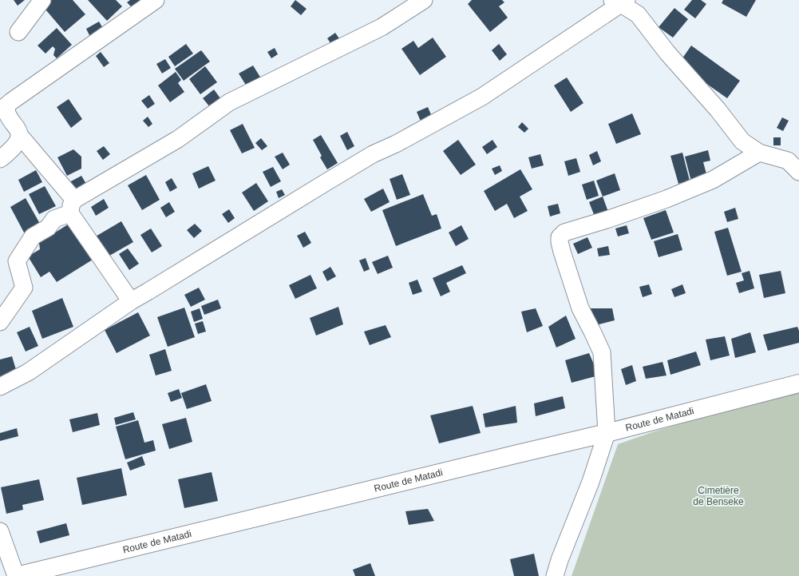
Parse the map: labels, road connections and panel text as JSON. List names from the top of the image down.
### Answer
{
  "streets": {
    "highway": ["Route de Matadi"]
  },
  "parks": ["Cimetière de Benseke"]
}
